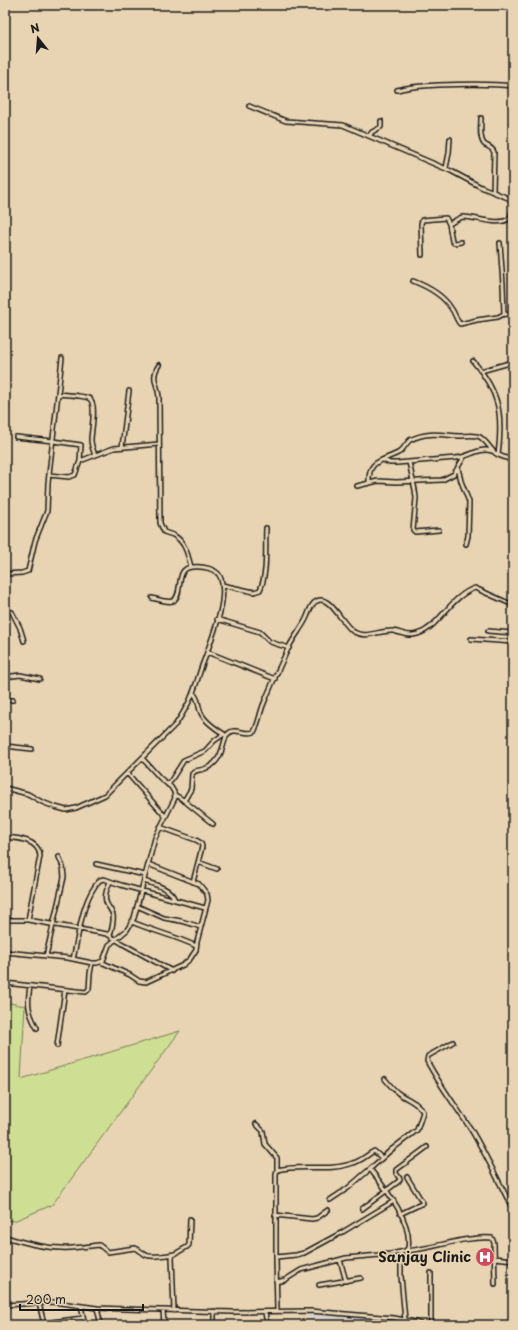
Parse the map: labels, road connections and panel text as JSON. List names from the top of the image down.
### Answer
{
  "places": {
    "hospital": ["Sanjay Clinic"]
  },
  "scale_bar": "200 m",
  "north": "top"
}
